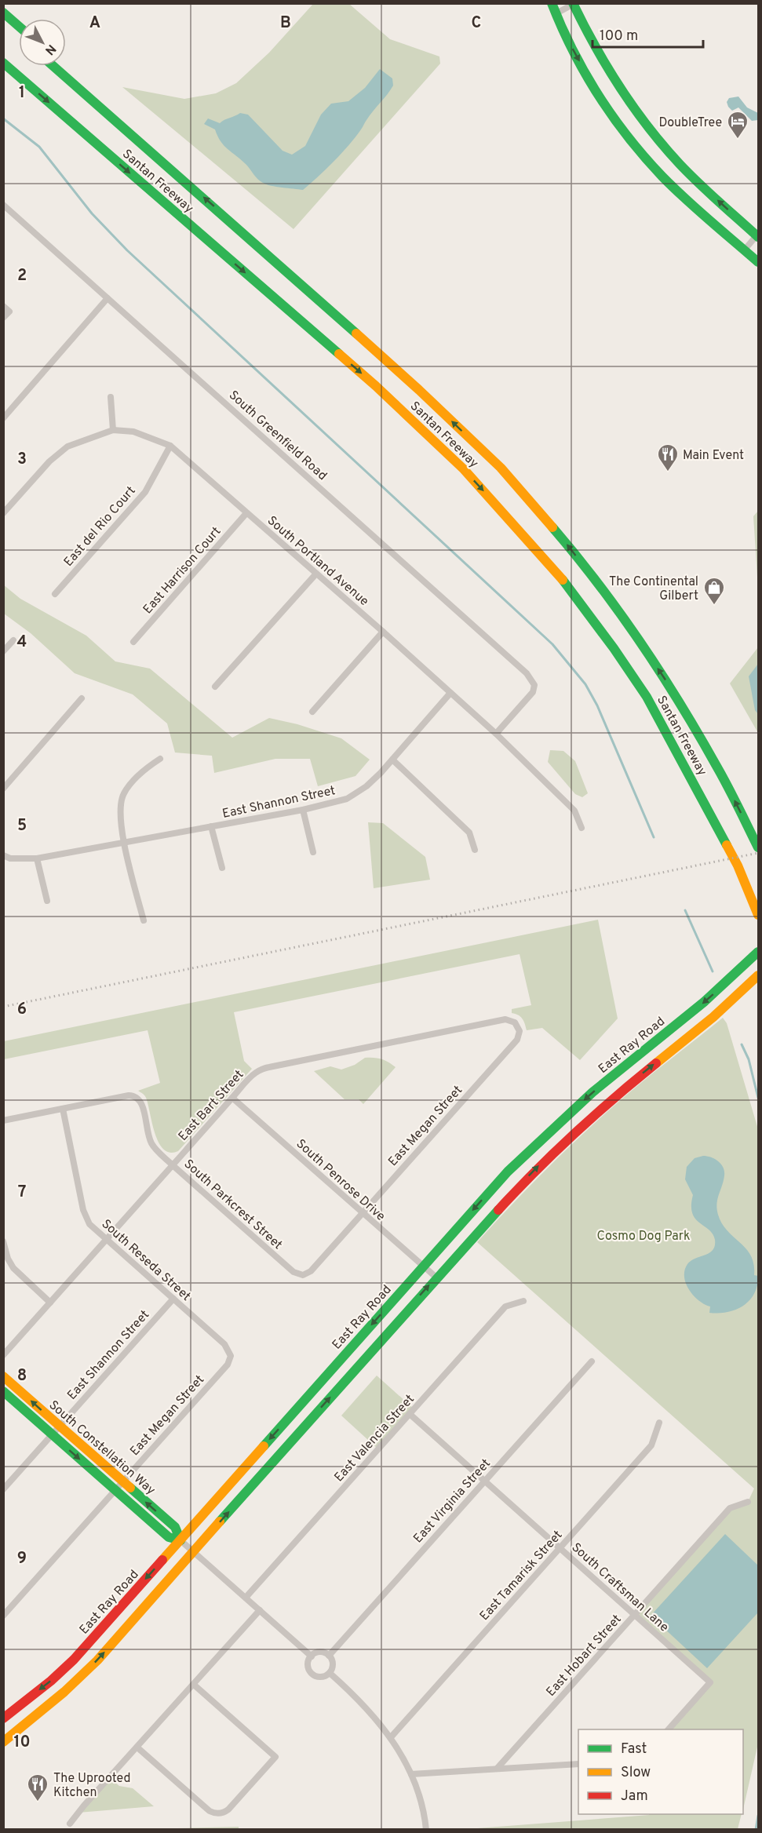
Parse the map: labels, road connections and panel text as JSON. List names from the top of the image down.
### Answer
{
  "streets": {
    "main road": ["Santan Freeway", "East Ray Road", "South Constellation Way"],
    "street": [
      "South Greenfield Road",
      "East del Rio Court",
      "South Portland Avenue",
      "East Harrison Court",
      "East Shannon Street",
      "East Bart Street",
      "East Megan Street",
      "South Penrose Drive",
      "South Parkcrest Street",
      "South Reseda Street",
      "East Valencia Street",
      "East Virginia Street",
      "East Tamarisk Street",
      "South Craftsman Lane",
      "East Hobart Street"
    ]
  },
  "crossings": [
    ["South Greenfield Road", "South Portland Avenue"],
    ["East del Rio Court", "South Portland Avenue"],
    ["South Portland Avenue", "East Harrison Court"],
    ["South Portland Avenue", "East Shannon Street"],
    ["East Shannon Street", "South Reseda Street"],
    ["East Shannon Street", "South Constellation Way"],
    ["East Ray Road", "South Penrose Drive"],
    ["East Ray Road", "South Constellation Way"],
    ["East Bart Street", "East Megan Street"],
    ["East Bart Street", "South Penrose Drive"],
    ["East Bart Street", "South Parkcrest Street"],
    ["East Bart Street", "South Reseda Street"],
    ["East Megan Street", "South Penrose Drive"],
    ["East Megan Street", "South Parkcrest Street"],
    ["East Megan Street", "South Reseda Street"],
    ["East Megan Street", "South Constellation Way"],
    ["South Parkcrest Street", "South Reseda Street"],
    ["East Valencia Street", "South Craftsman Lane"],
    ["East Virginia Street", "South Craftsman Lane"],
    ["East Tamarisk Street", "South Craftsman Lane"],
    ["South Craftsman Lane", "East Hobart Street"]
  ],
  "parks": ["Cosmo Dog Park"],
  "places": {
    "hotel": ["DoubleTree"],
    "restaurant": ["Main Event", "The Uprooted Kitchen"],
    "shop": ["The Continental Gilbert"]
  },
  "legend": ["Fast", "Slow", "Jam"],
  "scale_bar": "100 m",
  "north": "bottom right",
  "grid": {
    "columns": ["A", "B", "C"],
    "rows": [
      "1",
      "2",
      "3",
      "4",
      "5",
      "6",
      "7",
      "8",
      "9",
      "10"
    ]
  }
}
